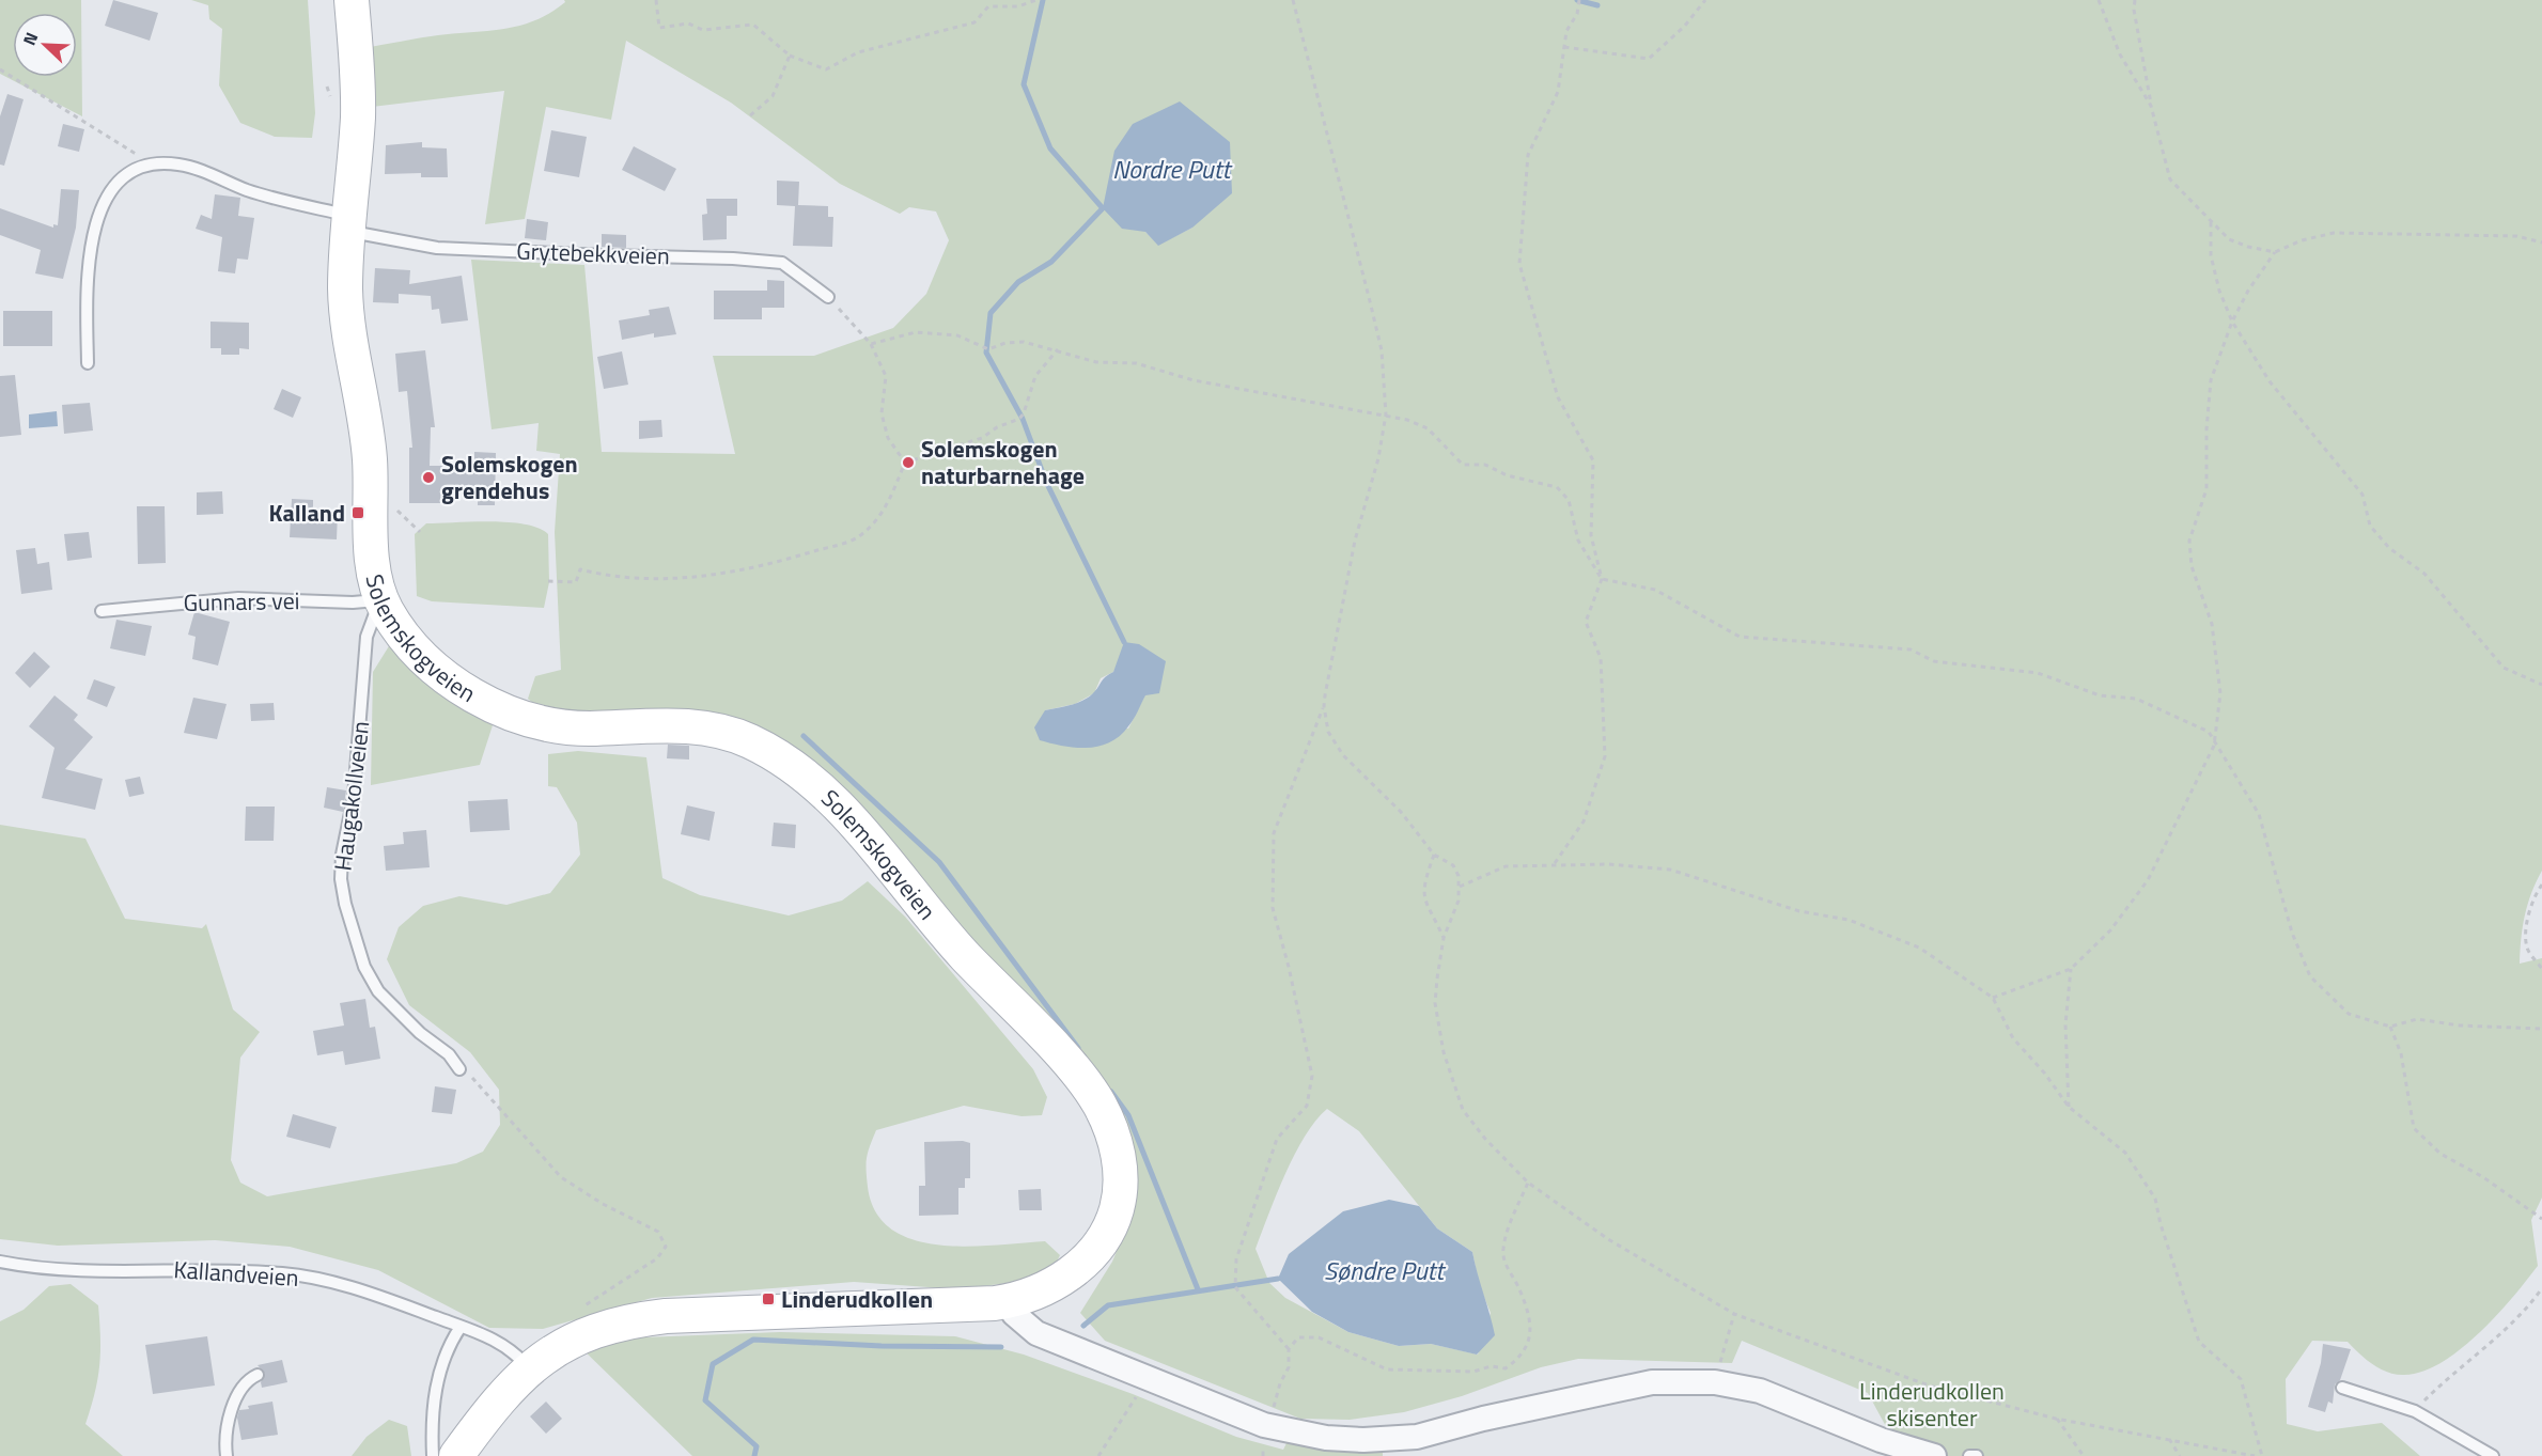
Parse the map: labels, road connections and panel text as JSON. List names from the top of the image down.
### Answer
{
  "streets": {
    "street": ["Solemskogveien"],
    "lane": [
      "Grytebekkveien",
      "Gunnars vei",
      "Haugakollveien",
      "Kallandveien"
    ]
  },
  "crossings": [
    ["Grytebekkveien", "Solemskogveien"],
    ["Gunnars vei", "Solemskogveien"],
    ["Gunnars vei", "Haugakollveien"],
    ["Solemskogveien", "Haugakollveien"],
    ["Solemskogveien", "Kallandveien"]
  ],
  "water": ["Nordre Putt", "Søndre Putt"],
  "parks": ["Linderudkollen skisenter"],
  "places": {
    "other": ["Solemskogen naturbarnehage", "Solemskogen grendehus"],
    "transit": ["Kalland", "Linderudkollen"]
  },
  "north": "top left"
}
